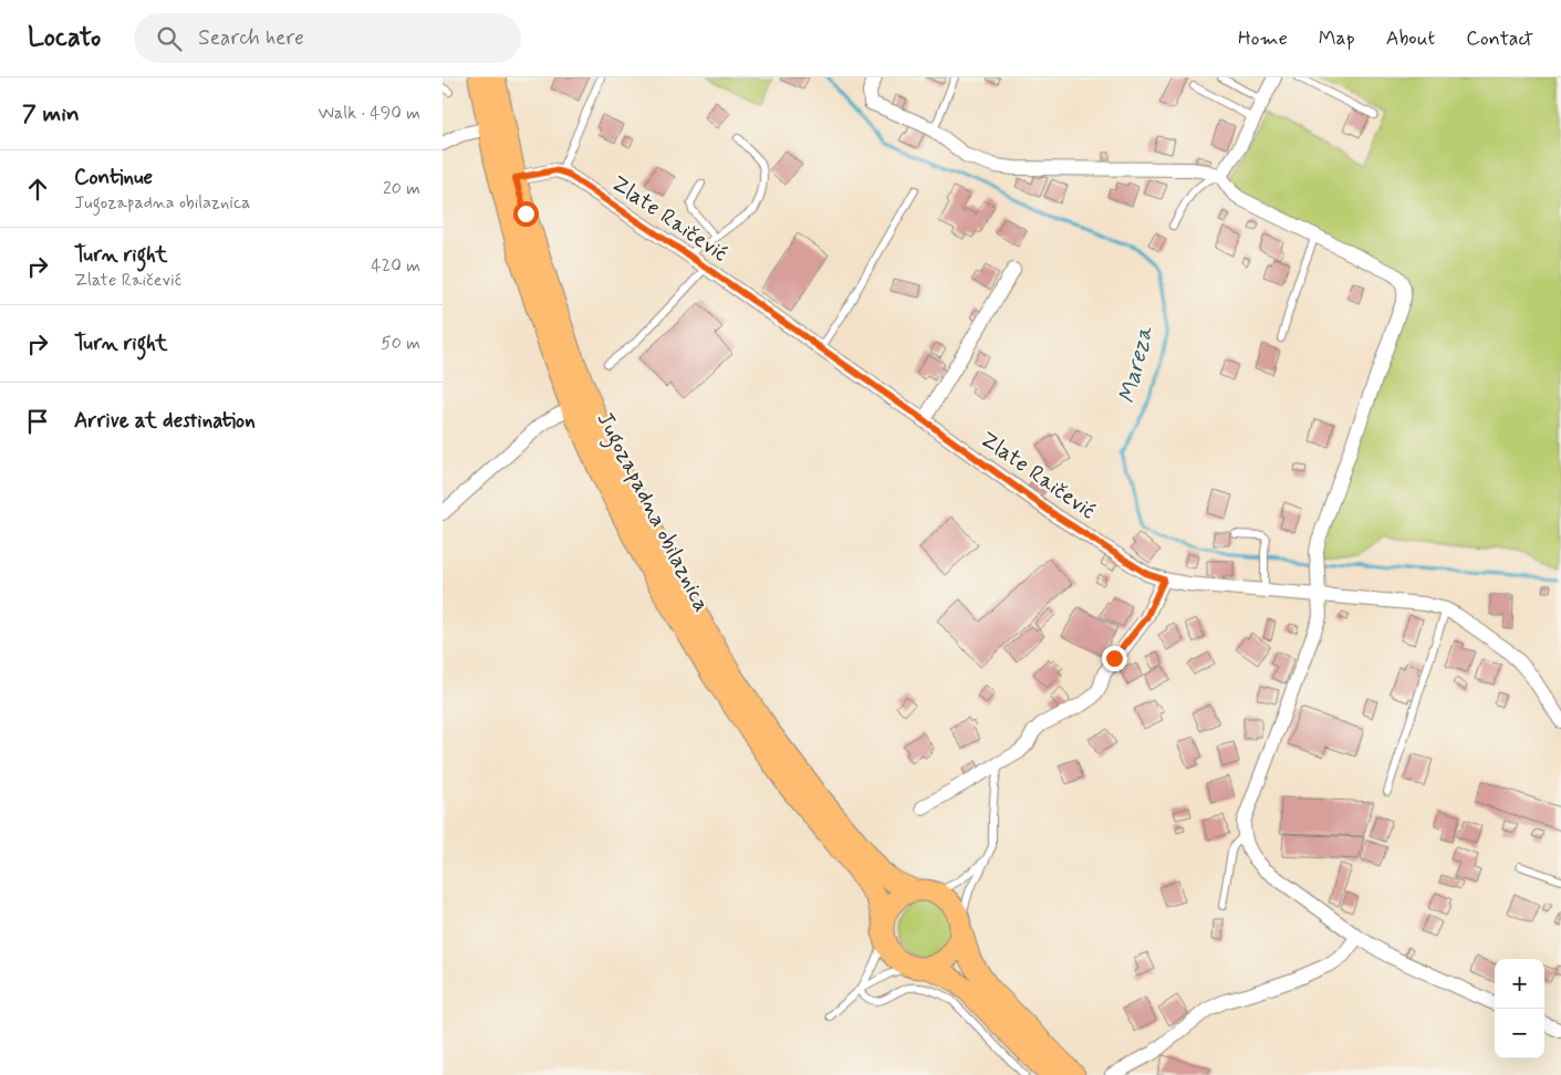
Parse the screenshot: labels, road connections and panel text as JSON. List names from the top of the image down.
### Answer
{
  "streets": {
    "main road": ["Jugozapadna obilaznica"],
    "street": ["Zlate Raičević"]
  },
  "water": ["Mareza"],
  "page": {
    "header": "Locato",
    "search": "Search here",
    "nav": [
      "Home",
      "Map",
      "About",
      "Contact"
    ],
    "heading": ["7 min", "Walk · 490 m"],
    "list": [
      ["Continue", "Jugozapadna obilaznica", "20 m"],
      ["Turn right", "Zlate Raičević", "420 m"],
      ["Turn right", "50 m"],
      "Arrive at destination"
    ],
    "map_buttons": ["+", "−"]
  }
}
